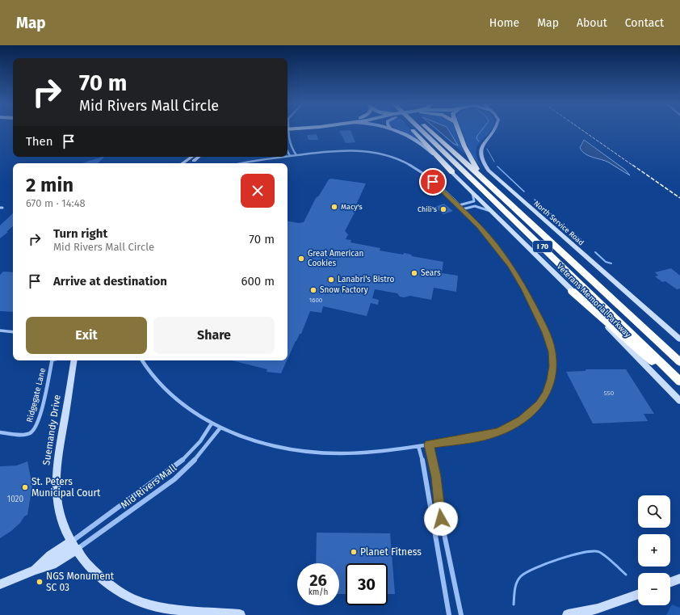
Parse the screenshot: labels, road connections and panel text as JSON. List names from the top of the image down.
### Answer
{
  "streets": {
    "highway": ["I 70"],
    "street": [
      "North Service Road",
      "Veterans Memorial Parkway",
      "Ridgegate Lane",
      "Suemandy Drive",
      "Mid Rivers Mall"
    ]
  },
  "crossings": [
    ["Suemandy Drive", "Mid Rivers Mall"]
  ],
  "places": [
    "Macy's",
    "Chili's",
    "Great American Cookies",
    "Sears",
    "Lanabri's Bistro",
    "Snow Factory",
    "St. Peters Municipal Court",
    "Planet Fitness",
    "NGS Monument SC 03"
  ],
  "house_numbers": ["1600", "550", "1020"],
  "page": {
    "header": "Map",
    "nav": [
      "Home",
      "Map",
      "About",
      "Contact"
    ],
    "turn": ["70 m", "Mid Rivers Mall Circle"],
    "then": "Then",
    "heading": ["2 min", "670 m · 14:48"],
    "list": [
      {
        "name": "Turn right",
        "note": "Mid Rivers Mall Circle",
        "value": "70 m"
      },
      {
        "name": "Arrive at destination",
        "value": "600 m"
      }
    ],
    "buttons": ["Exit", "Share"],
    "map_buttons": ["+", "−"],
    "speed": "26 km/h",
    "limit": "30"
  }
}
